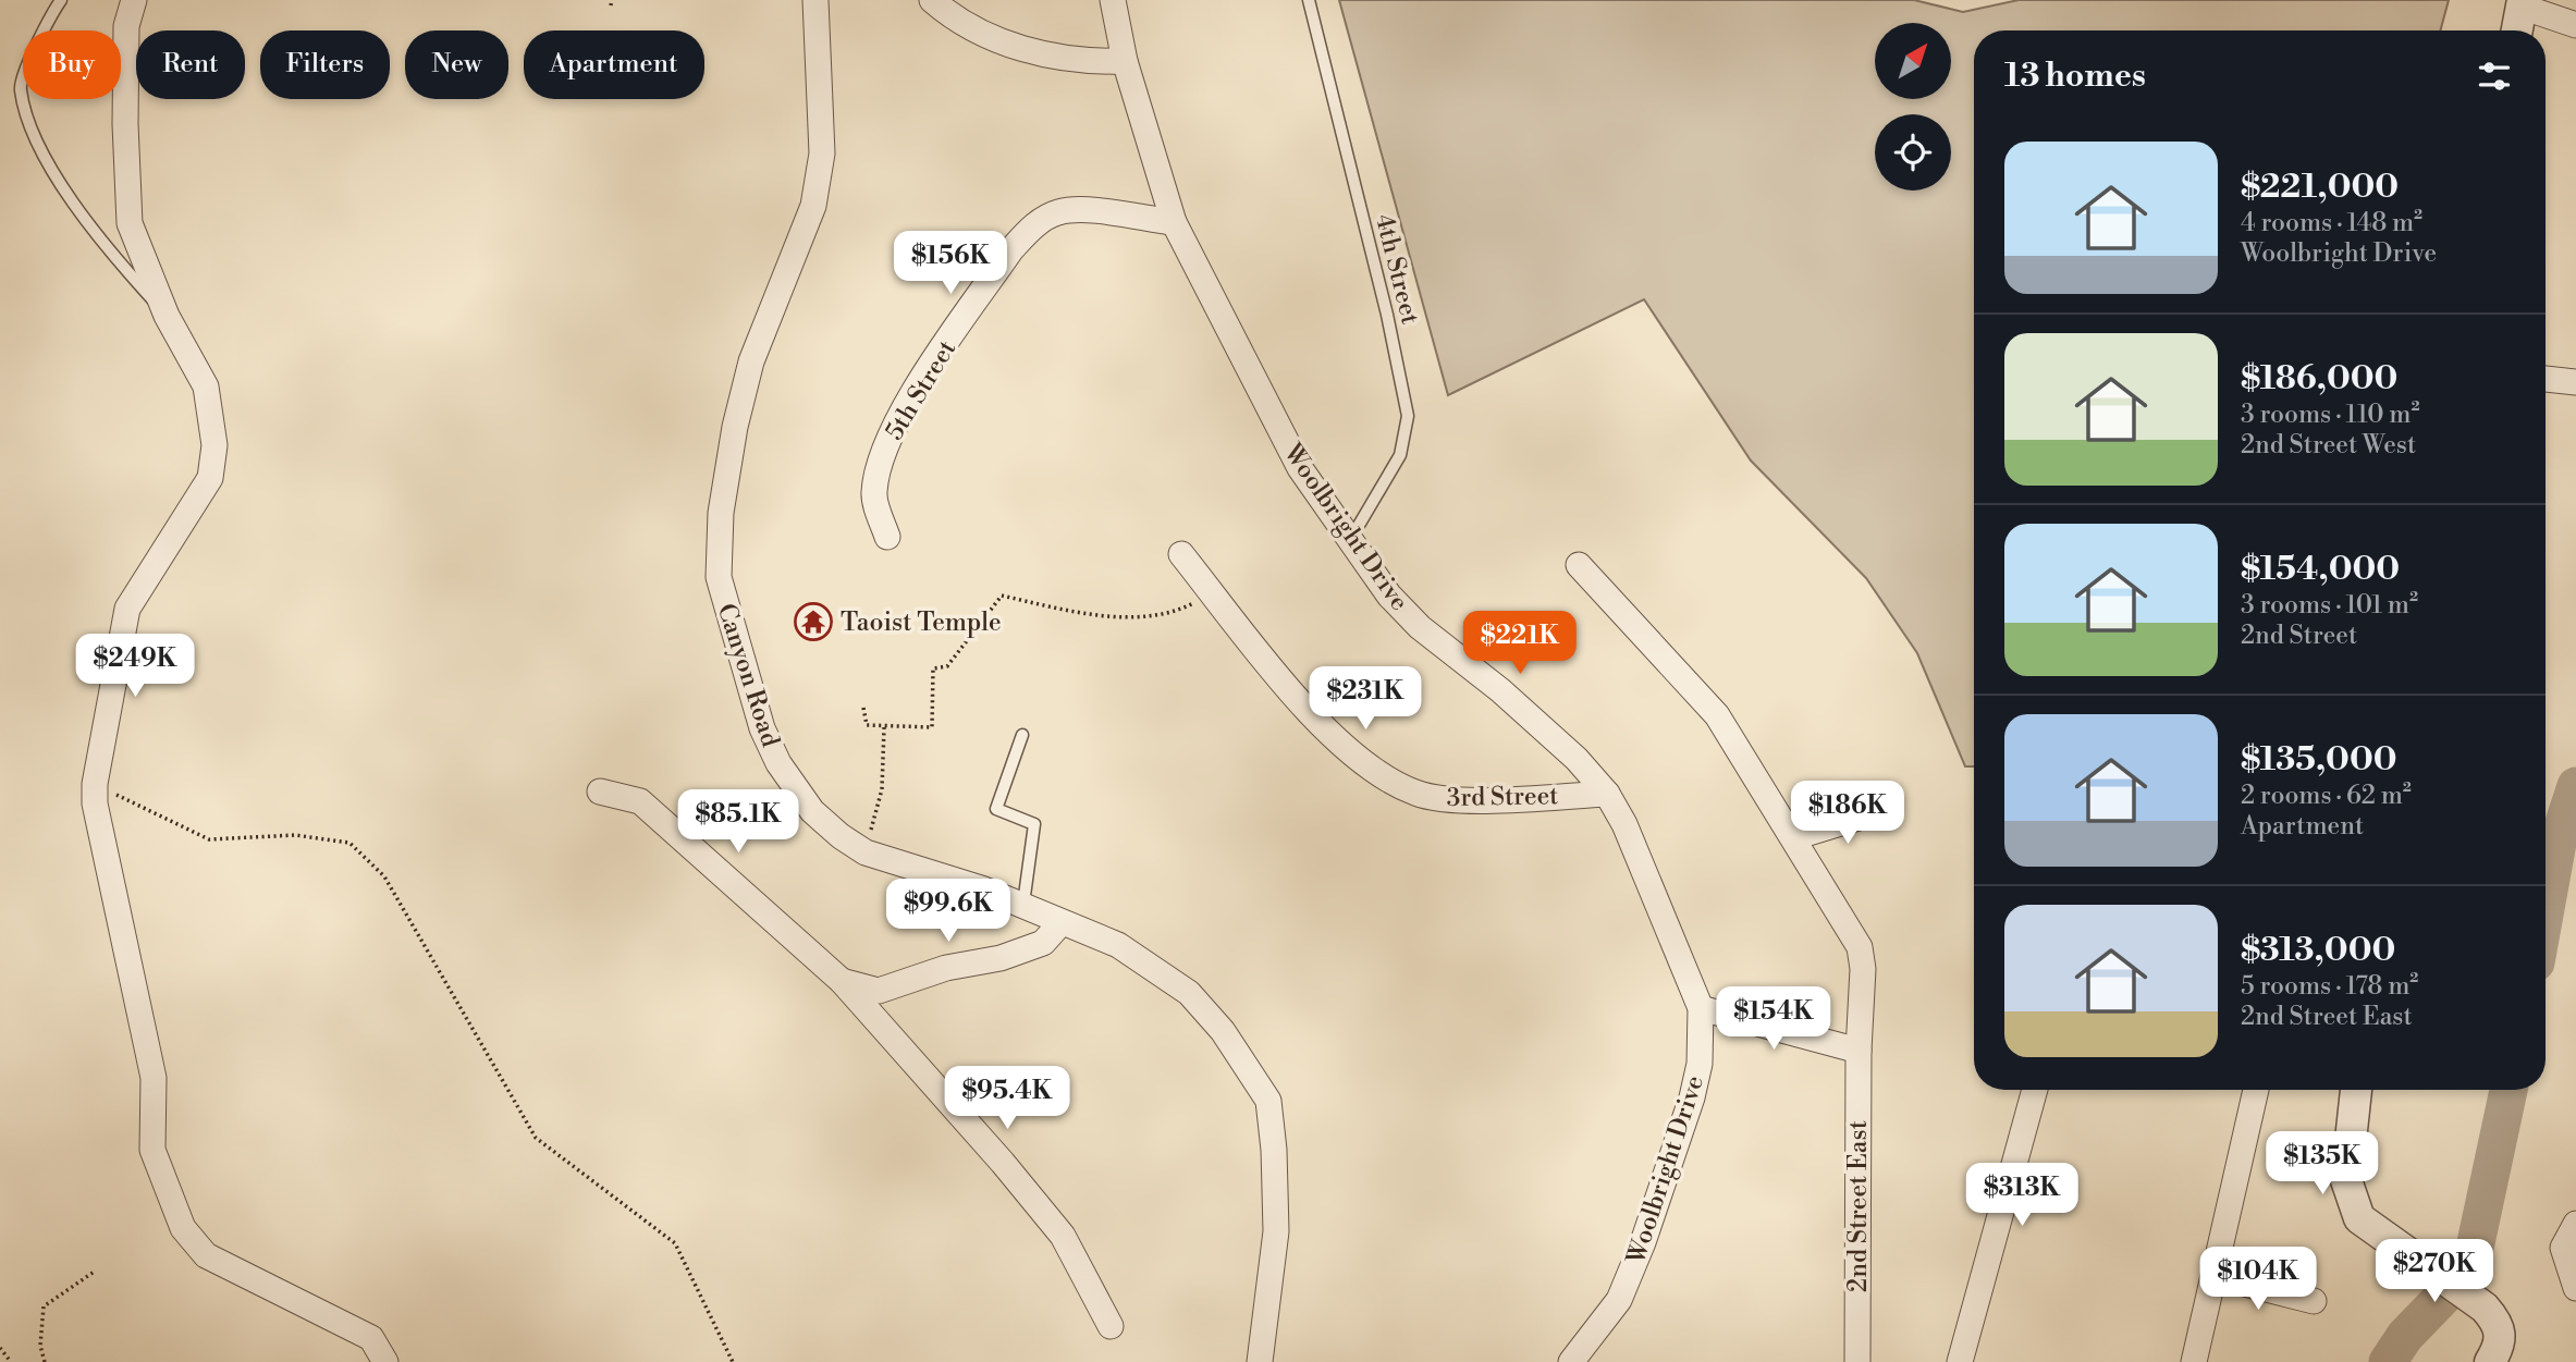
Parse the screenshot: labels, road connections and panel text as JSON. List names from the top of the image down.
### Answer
{
  "streets": {
    "street": [
      "5th Street",
      "Woolbright Drive",
      "Canyon Road",
      "3rd Street",
      "2nd Street East"
    ],
    "lane": ["4th Street"]
  },
  "crossings": [
    ["4th Street", "Woolbright Drive"],
    ["5th Street", "Woolbright Drive"],
    ["Woolbright Drive", "3rd Street"]
  ],
  "places": {
    "temple": ["Taoist Temple"]
  },
  "north": "top right",
  "page": {
    "chip": [
      "Buy",
      "Rent",
      "Filters",
      "New",
      "Apartment"
    ],
    "heading": "13 homes",
    "list": [
      {
        "name": "$221,000",
        "note": "4 rooms · 148 m² · Woolbright Drive"
      },
      {
        "name": "$186,000",
        "note": "3 rooms · 110 m² · 2nd Street West"
      },
      {
        "name": "$154,000",
        "note": "3 rooms · 101 m² · 2nd Street"
      },
      {
        "name": "$135,000",
        "note": "2 rooms · 62 m² · Apartment"
      },
      {
        "name": "$313,000",
        "note": "5 rooms · 178 m² · 2nd Street East"
      }
    ],
    "price": [
      "$156K",
      "$221K",
      "$249K",
      "$231K",
      "$186K",
      "$85.1K",
      "$99.6K",
      "$154K",
      "$95.4K",
      "$135K",
      "$313K",
      "$270K",
      "$104K"
    ]
  }
}
